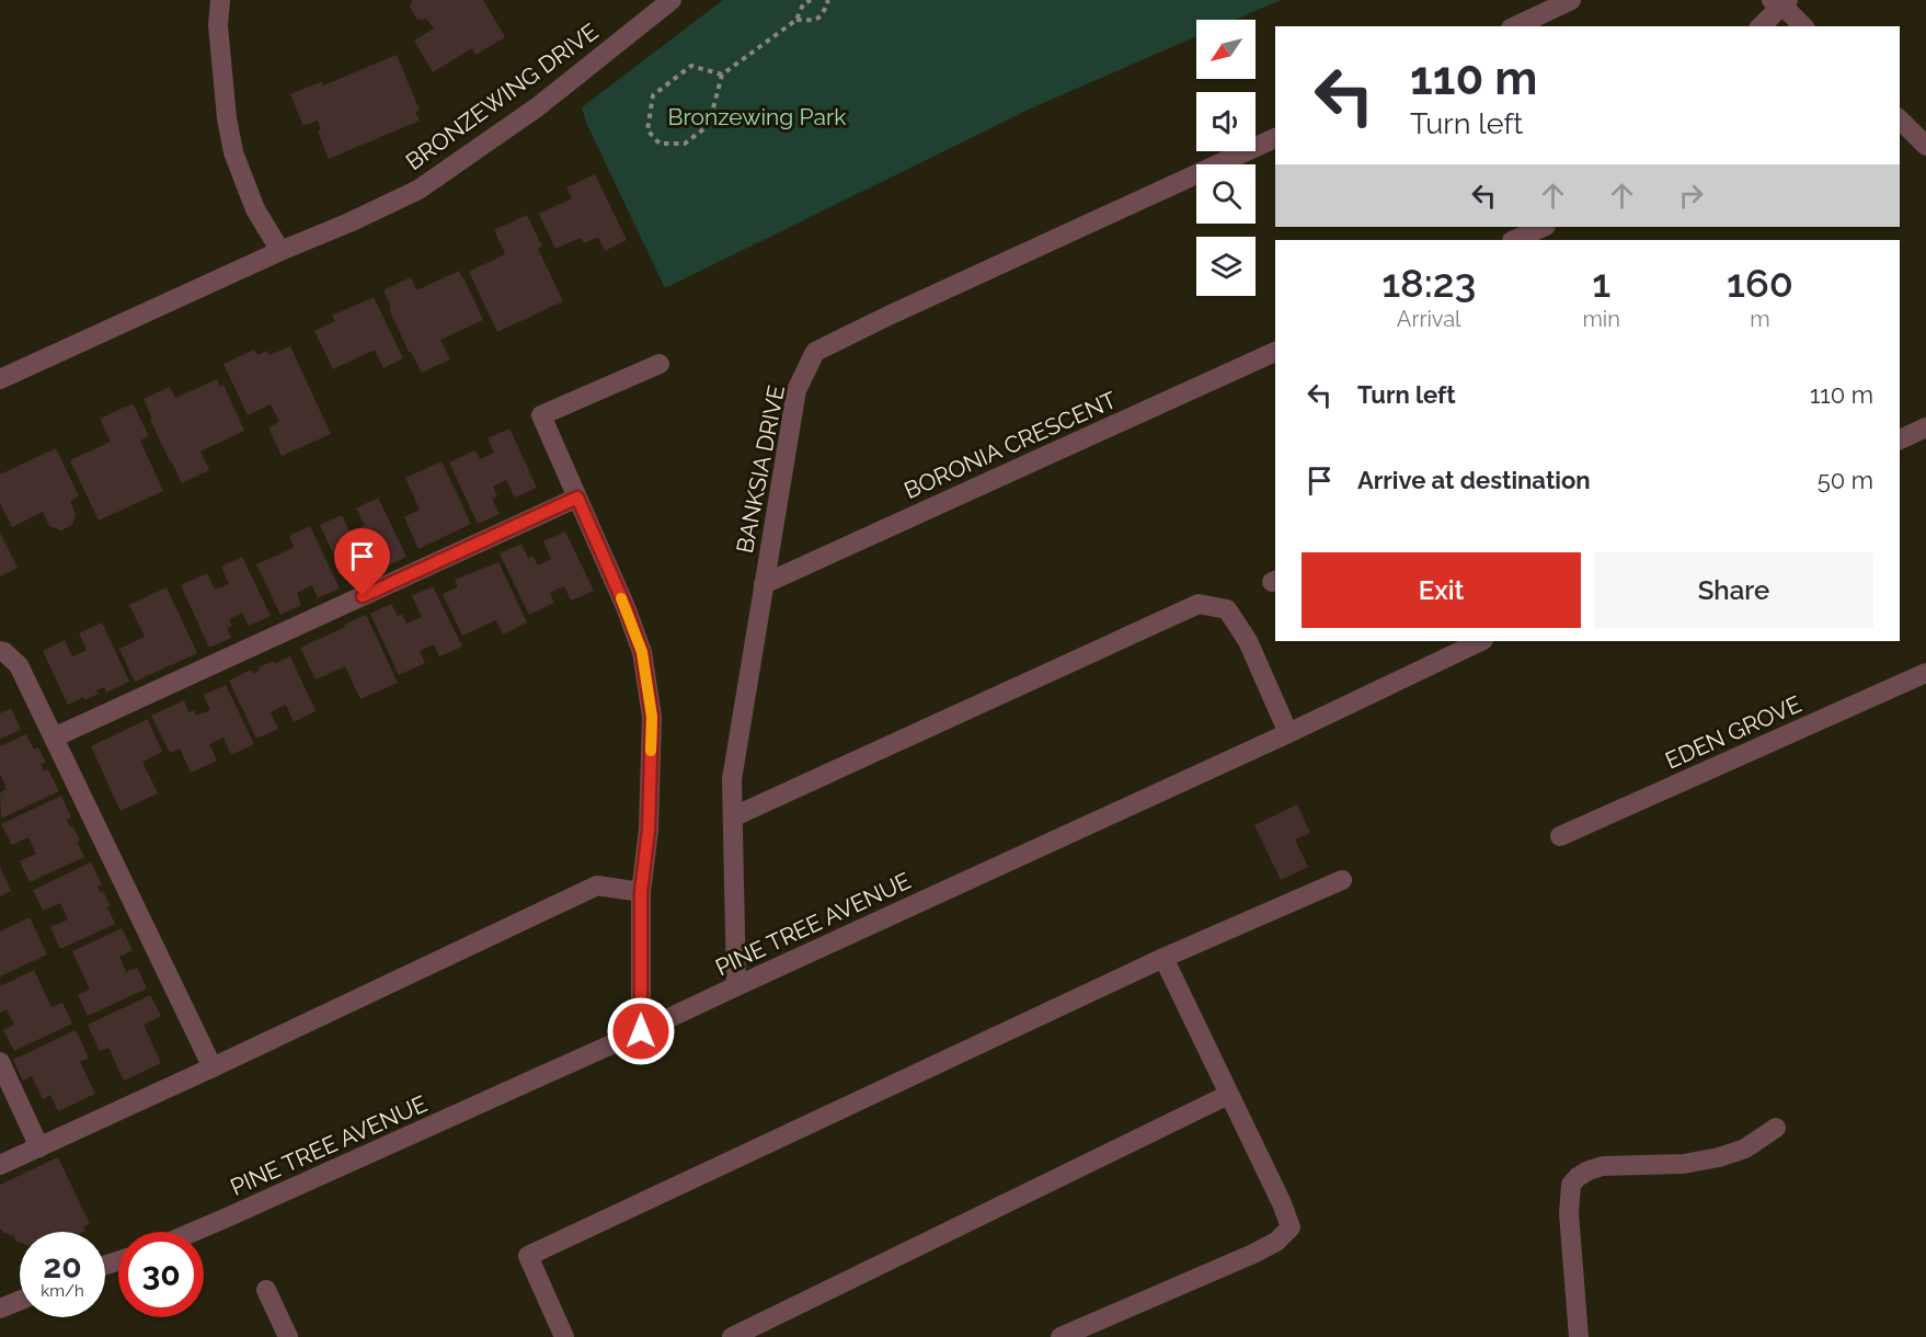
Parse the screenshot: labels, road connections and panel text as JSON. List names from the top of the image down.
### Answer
{
  "streets": {
    "street": [
      "BRONZEWING DRIVE",
      "BORONIA CRESCENT",
      "BANKSIA DRIVE",
      "EDEN GROVE",
      "PINE TREE AVENUE"
    ]
  },
  "crossings": [
    ["BORONIA CRESCENT", "BANKSIA DRIVE"],
    ["BANKSIA DRIVE", "PINE TREE AVENUE"]
  ],
  "parks": ["Bronzewing Park"],
  "north": "bottom left",
  "page": {
    "turn": ["110 m", "Turn left"],
    "eta": [
      "18:23",
      "Arrival",
      "1",
      "min",
      "160",
      "m"
    ],
    "list": [
      {
        "name": "Turn left",
        "value": "110 m"
      },
      {
        "name": "Arrive at destination",
        "value": "50 m"
      }
    ],
    "buttons": ["Exit", "Share"],
    "speed": "20 km/h",
    "limit": "30"
  }
}
